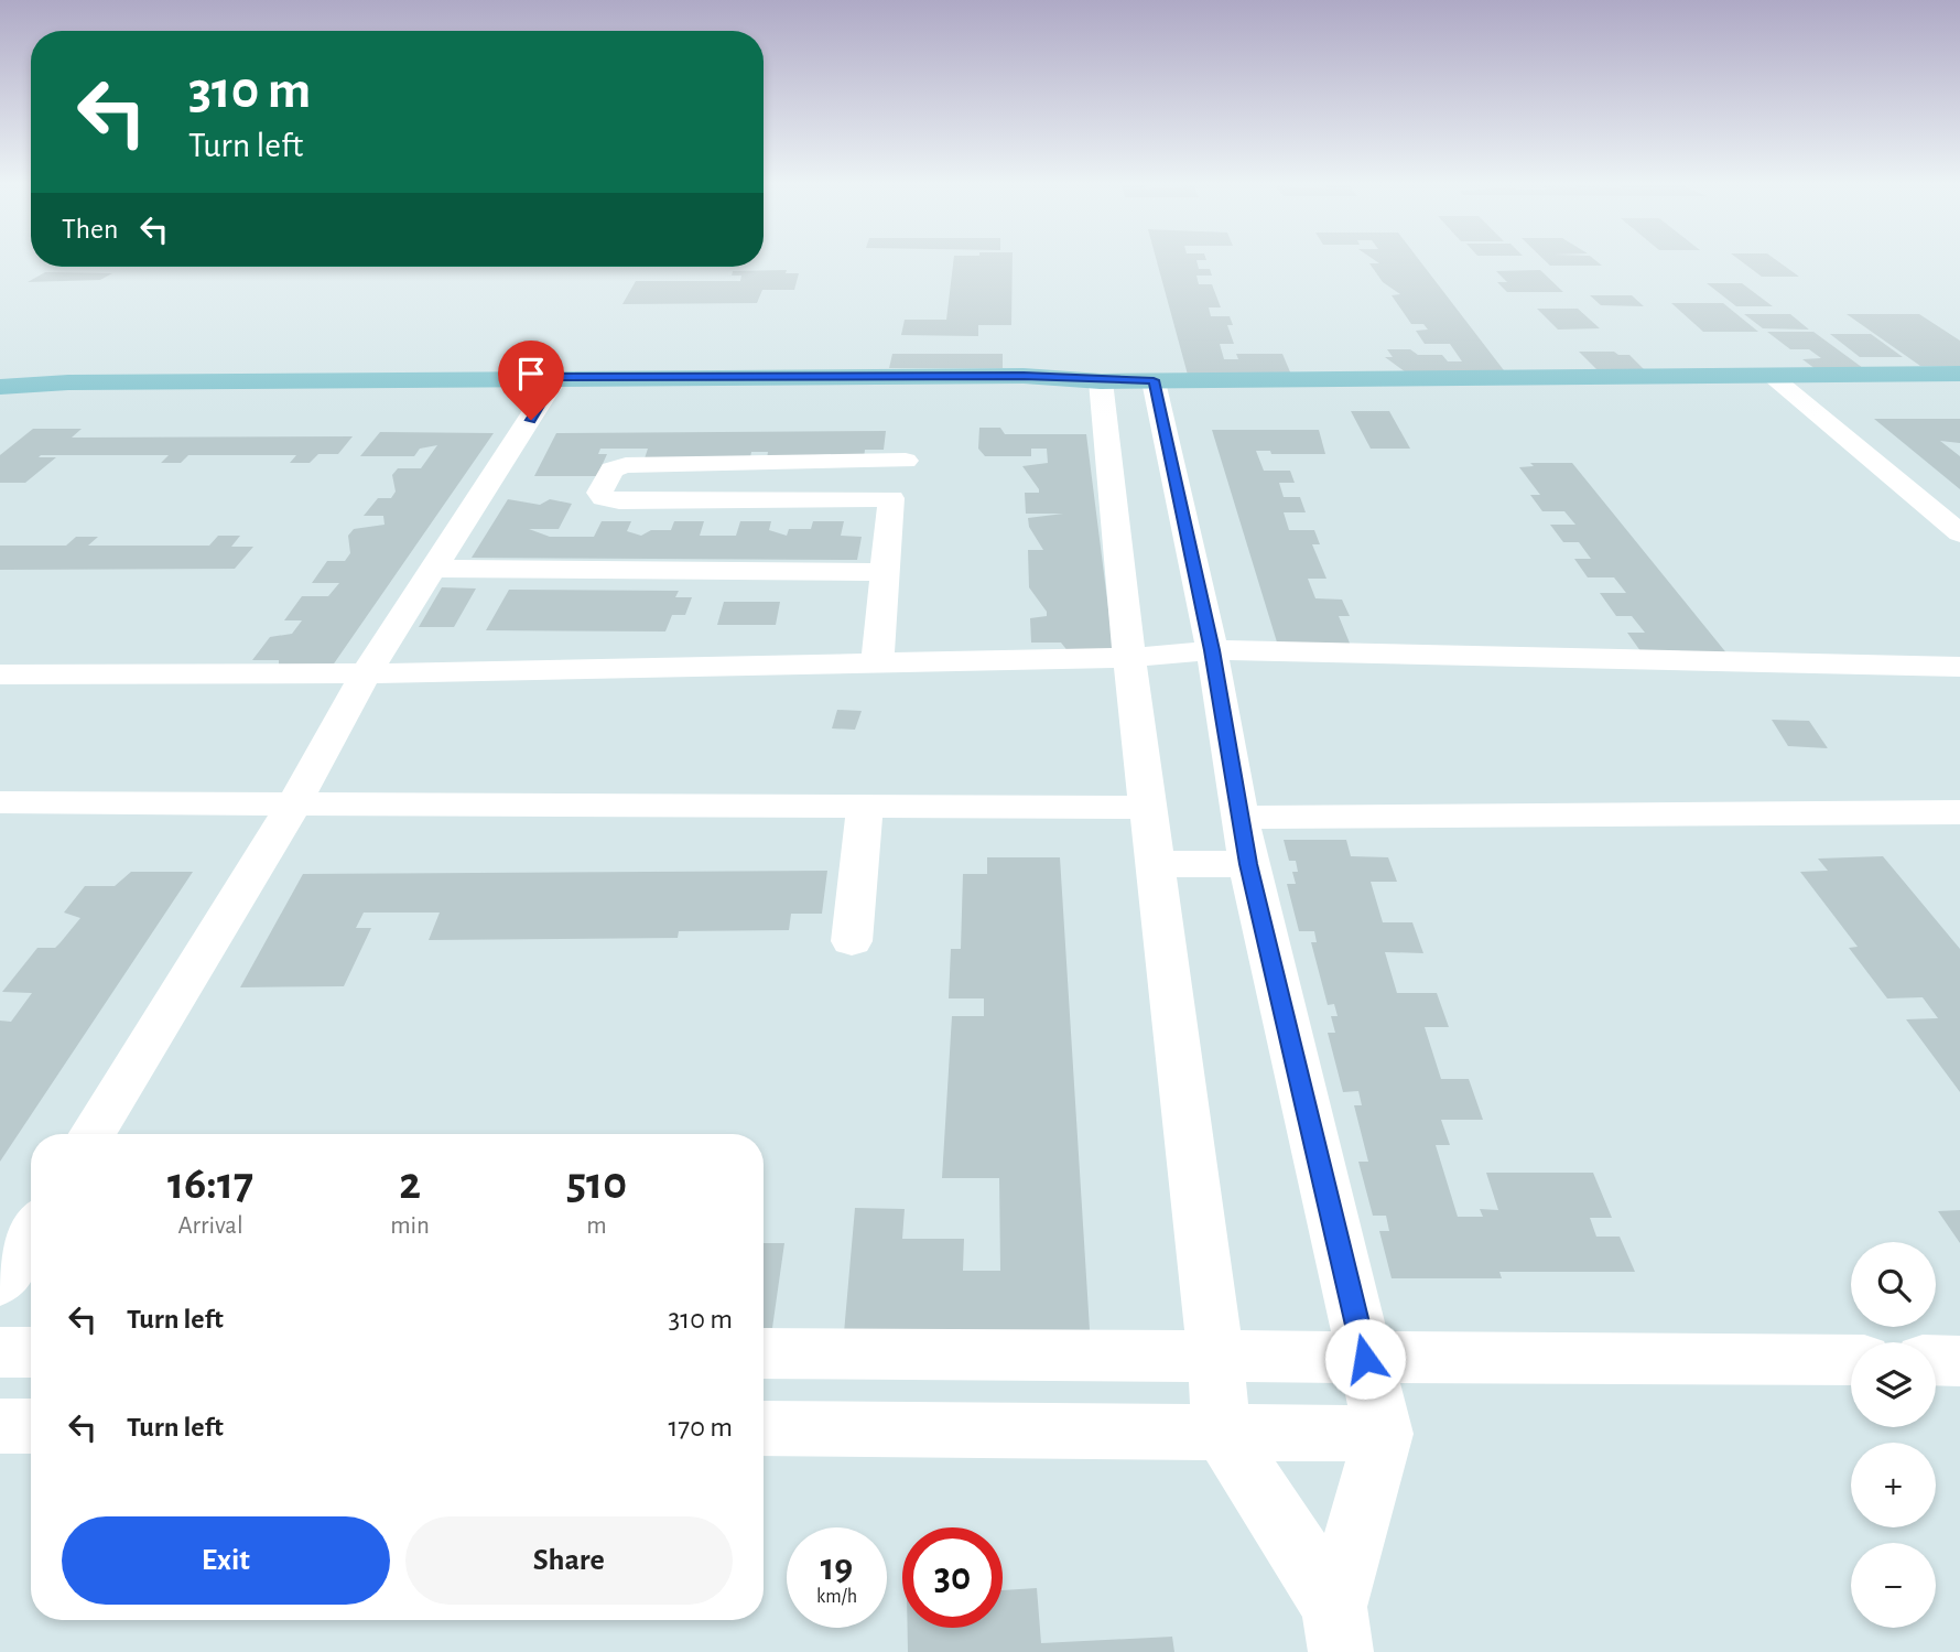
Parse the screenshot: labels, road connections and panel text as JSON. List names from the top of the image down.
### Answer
{
  "page": {
    "turn": ["310 m", "Turn left"],
    "then": "Then",
    "eta": [
      "16:17",
      "Arrival",
      "2",
      "min",
      "510",
      "m"
    ],
    "map_buttons": ["+", "−"],
    "list": [
      {
        "name": "Turn left",
        "value": "310 m"
      },
      {
        "name": "Turn left",
        "value": "170 m"
      }
    ],
    "buttons": ["Exit", "Share"],
    "speed": "19 km/h",
    "limit": "30"
  }
}
